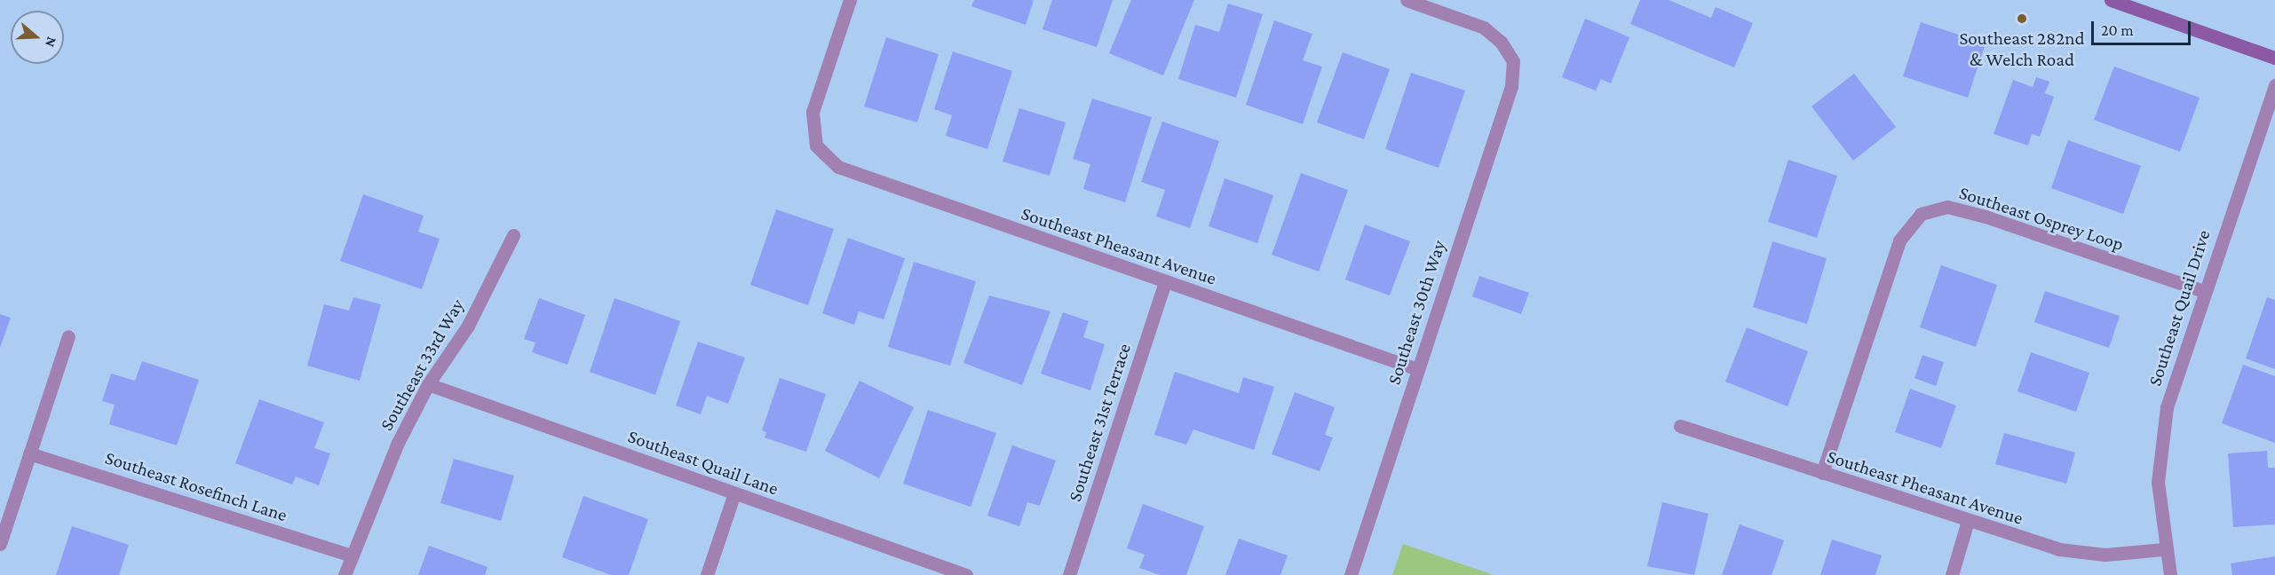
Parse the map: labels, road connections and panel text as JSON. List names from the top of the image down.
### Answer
{
  "streets": {
    "street": [
      "Southeast Osprey Loop",
      "Southeast Pheasant Avenue",
      "Southeast Quail Drive",
      "Southeast 30th Way",
      "Southeast 33rd Way",
      "Southeast 31st Terrace",
      "Southeast Quail Lane",
      "Southeast Rosefinch Lane"
    ]
  },
  "crossings": [
    ["Southeast Osprey Loop", "Southeast Pheasant Avenue"],
    ["Southeast Osprey Loop", "Southeast Quail Drive"],
    ["Southeast Pheasant Avenue", "Southeast Quail Drive"],
    ["Southeast Pheasant Avenue", "Southeast 30th Way"],
    ["Southeast Pheasant Avenue", "Southeast 31st Terrace"],
    ["Southeast 33rd Way", "Southeast Quail Lane"],
    ["Southeast 33rd Way", "Southeast Rosefinch Lane"]
  ],
  "places": ["Southeast 282nd & Welch Road"],
  "scale_bar": "20 m",
  "north": "right"
}
